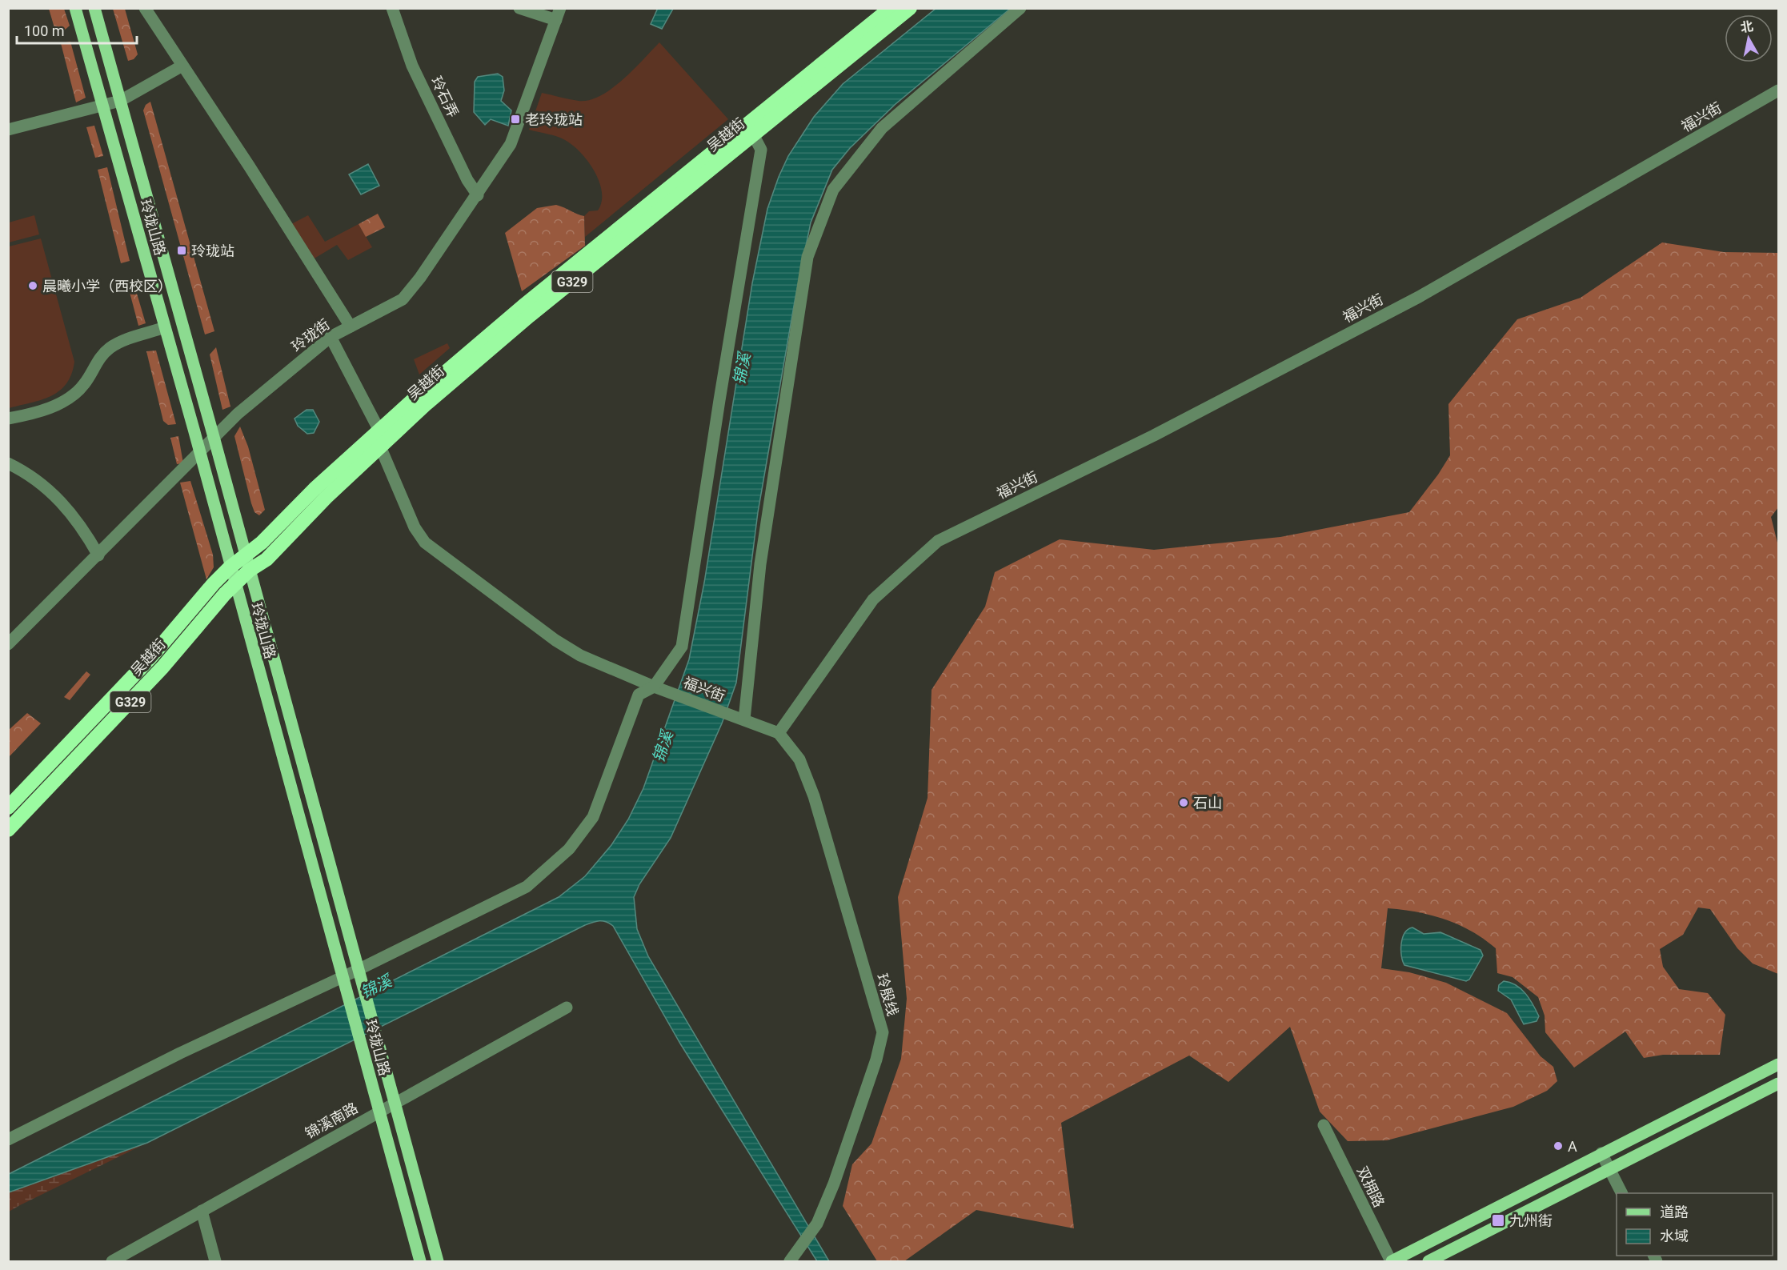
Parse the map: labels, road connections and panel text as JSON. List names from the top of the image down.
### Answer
{
  "streets": {
    "highway": ["吴越街", "G329"],
    "main road": ["玲珑山路"],
    "street": [
      "玲石弄",
      "福兴街",
      "玲珑街",
      "玲殷线",
      "锦溪南路",
      "双拥路"
    ]
  },
  "crossings": [
    ["玲石弄", "玲珑街"],
    ["福兴街", "吴越街"],
    ["福兴街", "玲殷线"],
    ["吴越街", "玲珑山路"],
    ["玲珑山路", "玲珑街"],
    ["玲珑山路", "锦溪南路"]
  ],
  "water": ["锦溪"],
  "places": {
    "transit": ["老玲珑站", "玲珑站", "九州街"],
    "other": ["晨曦小学（西校区）", "石山", "A"]
  },
  "legend": ["道路", "水域"],
  "scale_bar": "100 m",
  "north": "top"
}
